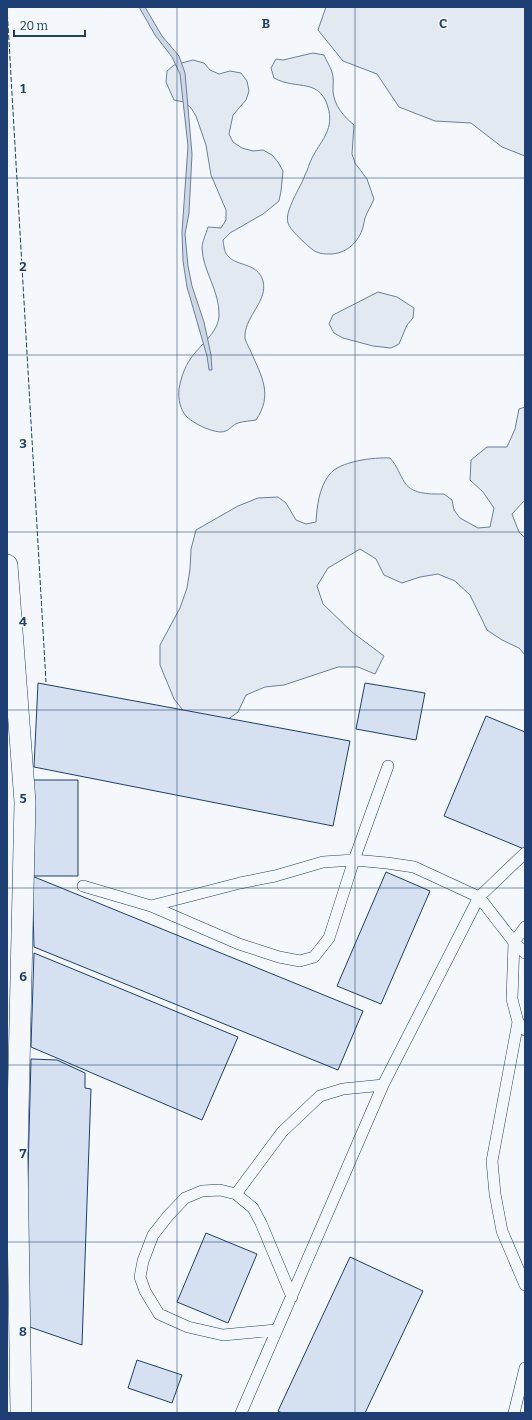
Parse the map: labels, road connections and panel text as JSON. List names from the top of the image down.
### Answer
{
  "scale_bar": "20 m",
  "grid": {
    "columns": ["B", "C"],
    "rows": [
      "1",
      "2",
      "3",
      "4",
      "5",
      "6",
      "7",
      "8"
    ]
  }
}
